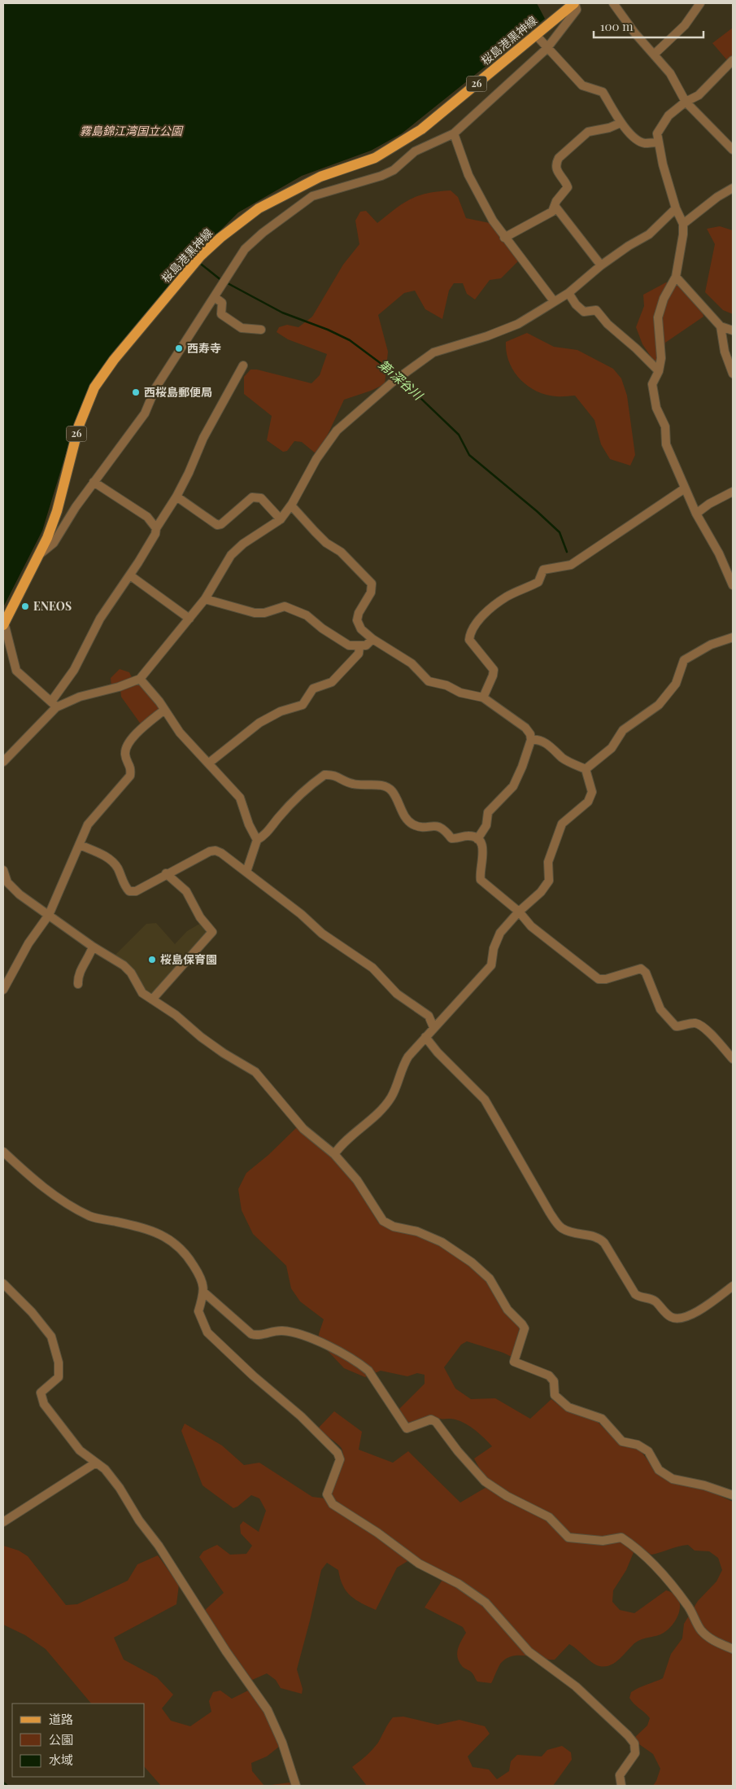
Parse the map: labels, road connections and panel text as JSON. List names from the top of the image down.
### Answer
{
  "streets": {
    "main road": ["桜島港黒神線", "26"]
  },
  "water": ["第1深谷川"],
  "parks": ["霧島錦江湾国立公園"],
  "places": [
    "西寿寺",
    "西桜島郵便局",
    "ENEOS",
    "桜島保育園"
  ],
  "legend": ["道路", "公園", "水域"],
  "scale_bar": "100 m"
}
